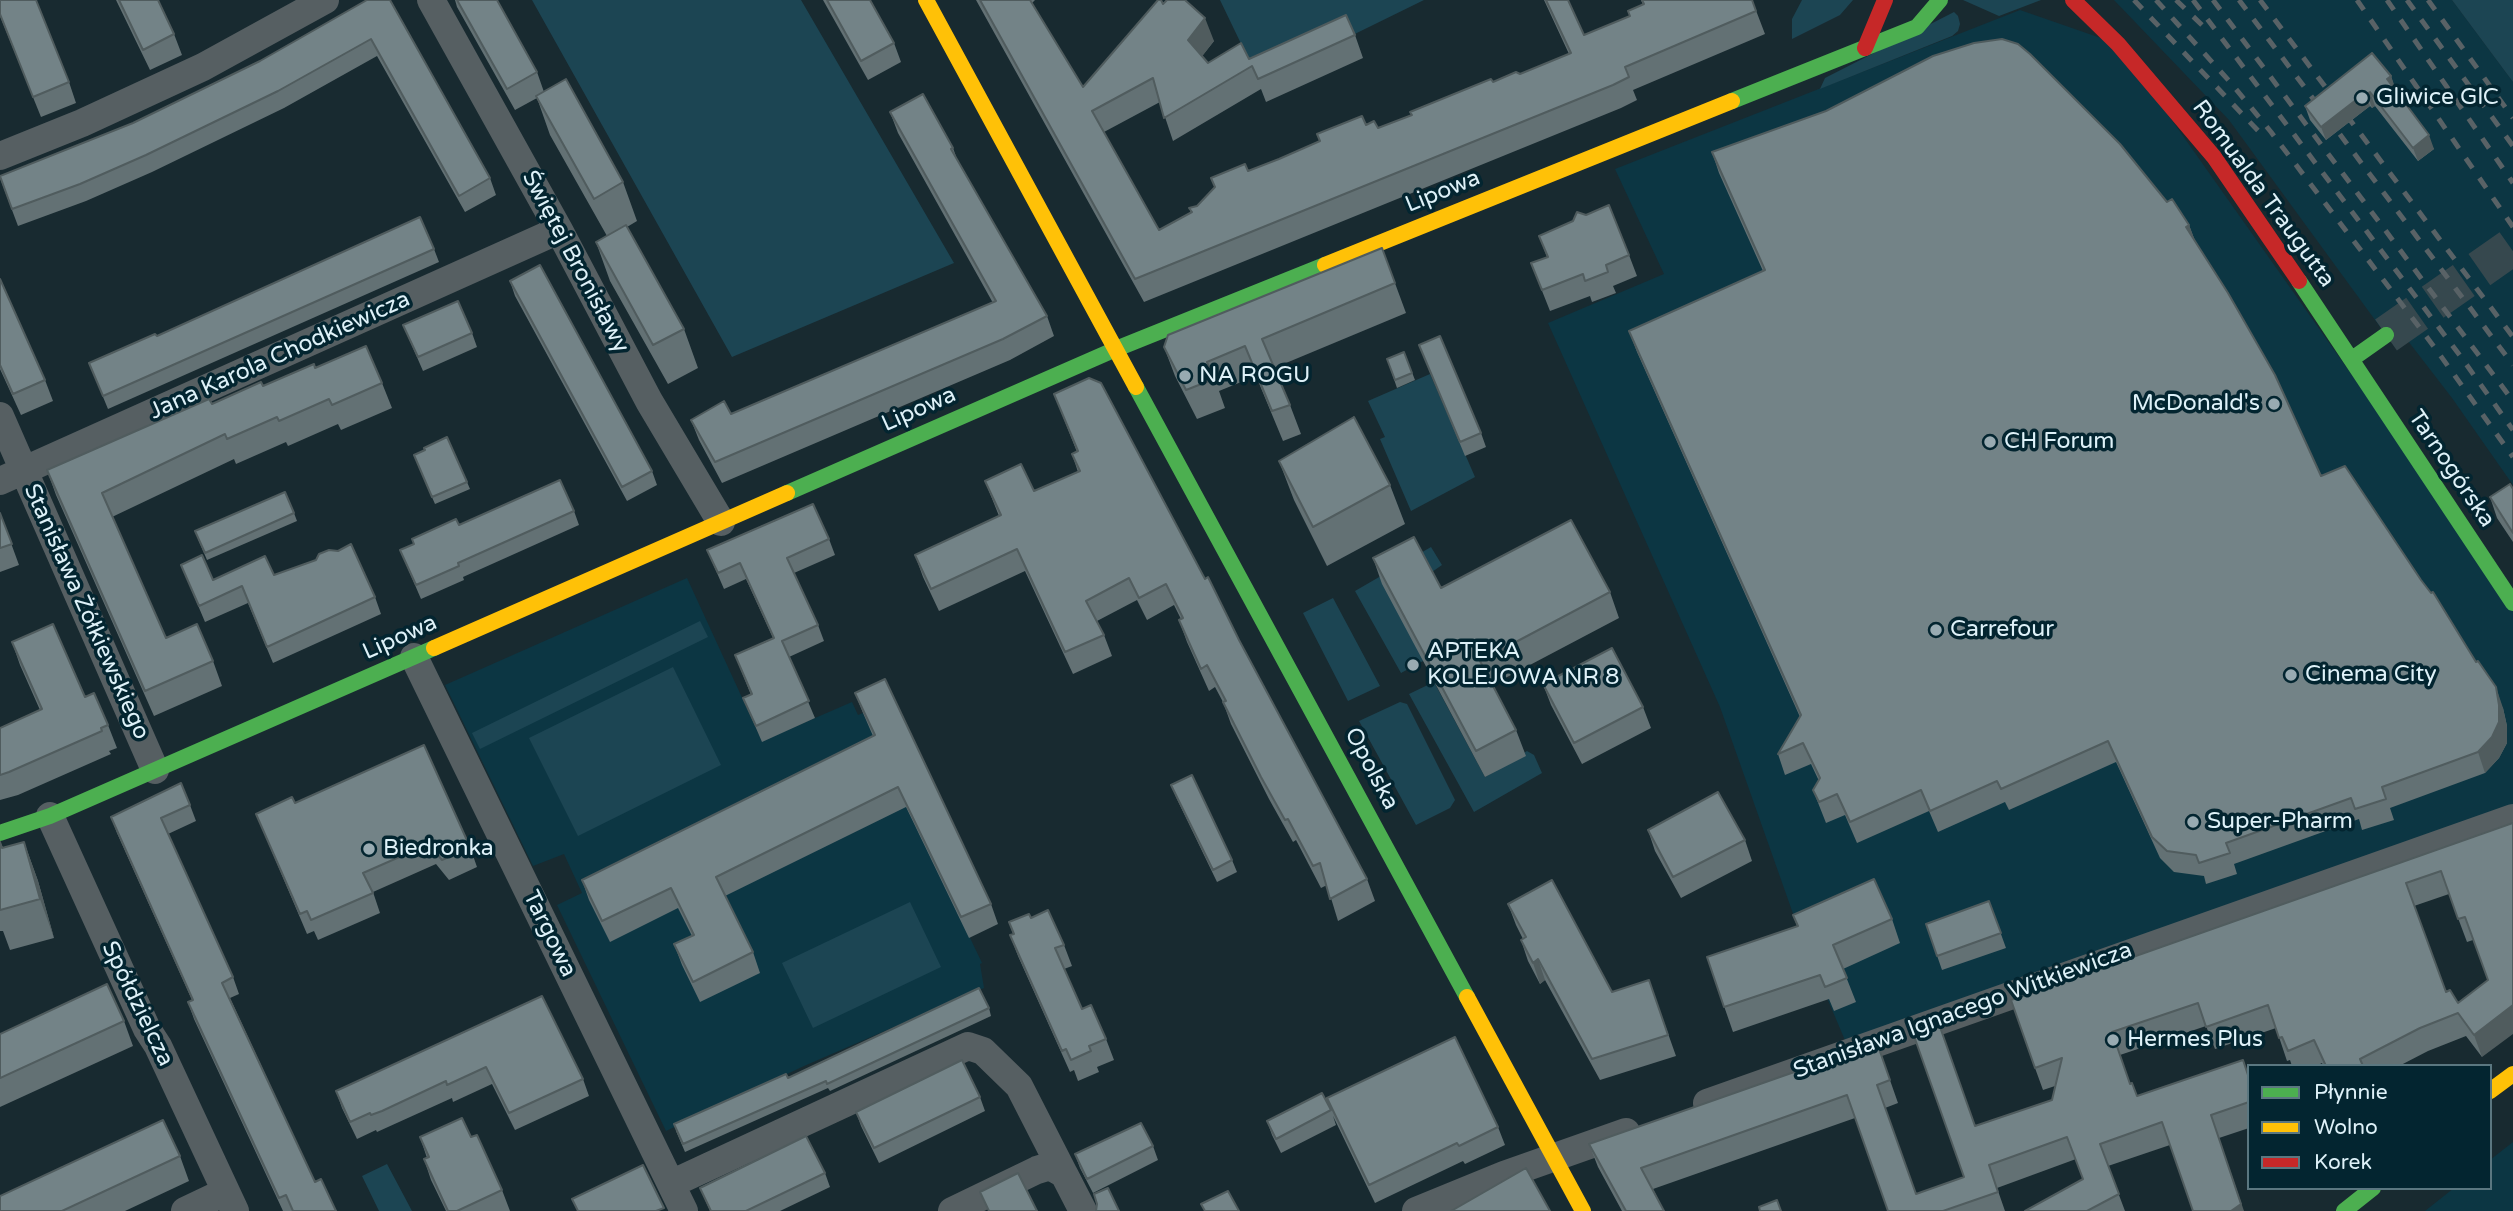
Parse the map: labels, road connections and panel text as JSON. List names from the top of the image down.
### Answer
{
  "streets": {
    "street": [
      "Lipowa",
      "Romualda Traugutta",
      "Świętej Bronisławy",
      "Jana Karola Chodkiewicza",
      "Tarnogórska",
      "Stanisława Żółkiewskiego",
      "Opolska",
      "Targowa",
      "Spółdzielcza",
      "Stanisława Ignacego Witkiewicza"
    ]
  },
  "crossings": [
    ["Lipowa", "Świętej Bronisławy"],
    ["Lipowa", "Stanisława Żółkiewskiego"],
    ["Lipowa", "Opolska"],
    ["Lipowa", "Targowa"],
    ["Lipowa", "Spółdzielcza"],
    ["Romualda Traugutta", "Tarnogórska"],
    ["Świętej Bronisławy", "Jana Karola Chodkiewicza"],
    ["Jana Karola Chodkiewicza", "Stanisława Żółkiewskiego"]
  ],
  "places": [
    "Gliwice GlC",
    "NA ROGU",
    "McDonald's",
    "CH Forum",
    "Carrefour",
    "APTEKA KOLEJOWA NR 8",
    "Cinema City",
    "Super-Pharm",
    "Biedronka",
    "Hermes Plus"
  ],
  "legend": ["Płynnie", "Wolno", "Korek"]
}
